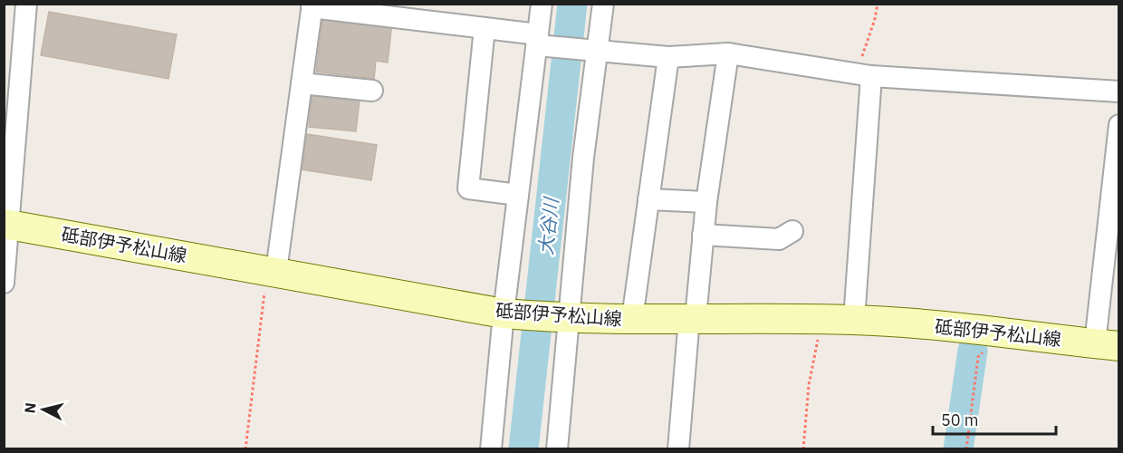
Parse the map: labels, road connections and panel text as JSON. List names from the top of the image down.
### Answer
{
  "streets": {
    "main road": ["砥部伊予松山線"]
  },
  "water": ["大谷川"],
  "scale_bar": "50 m",
  "north": "left"
}
